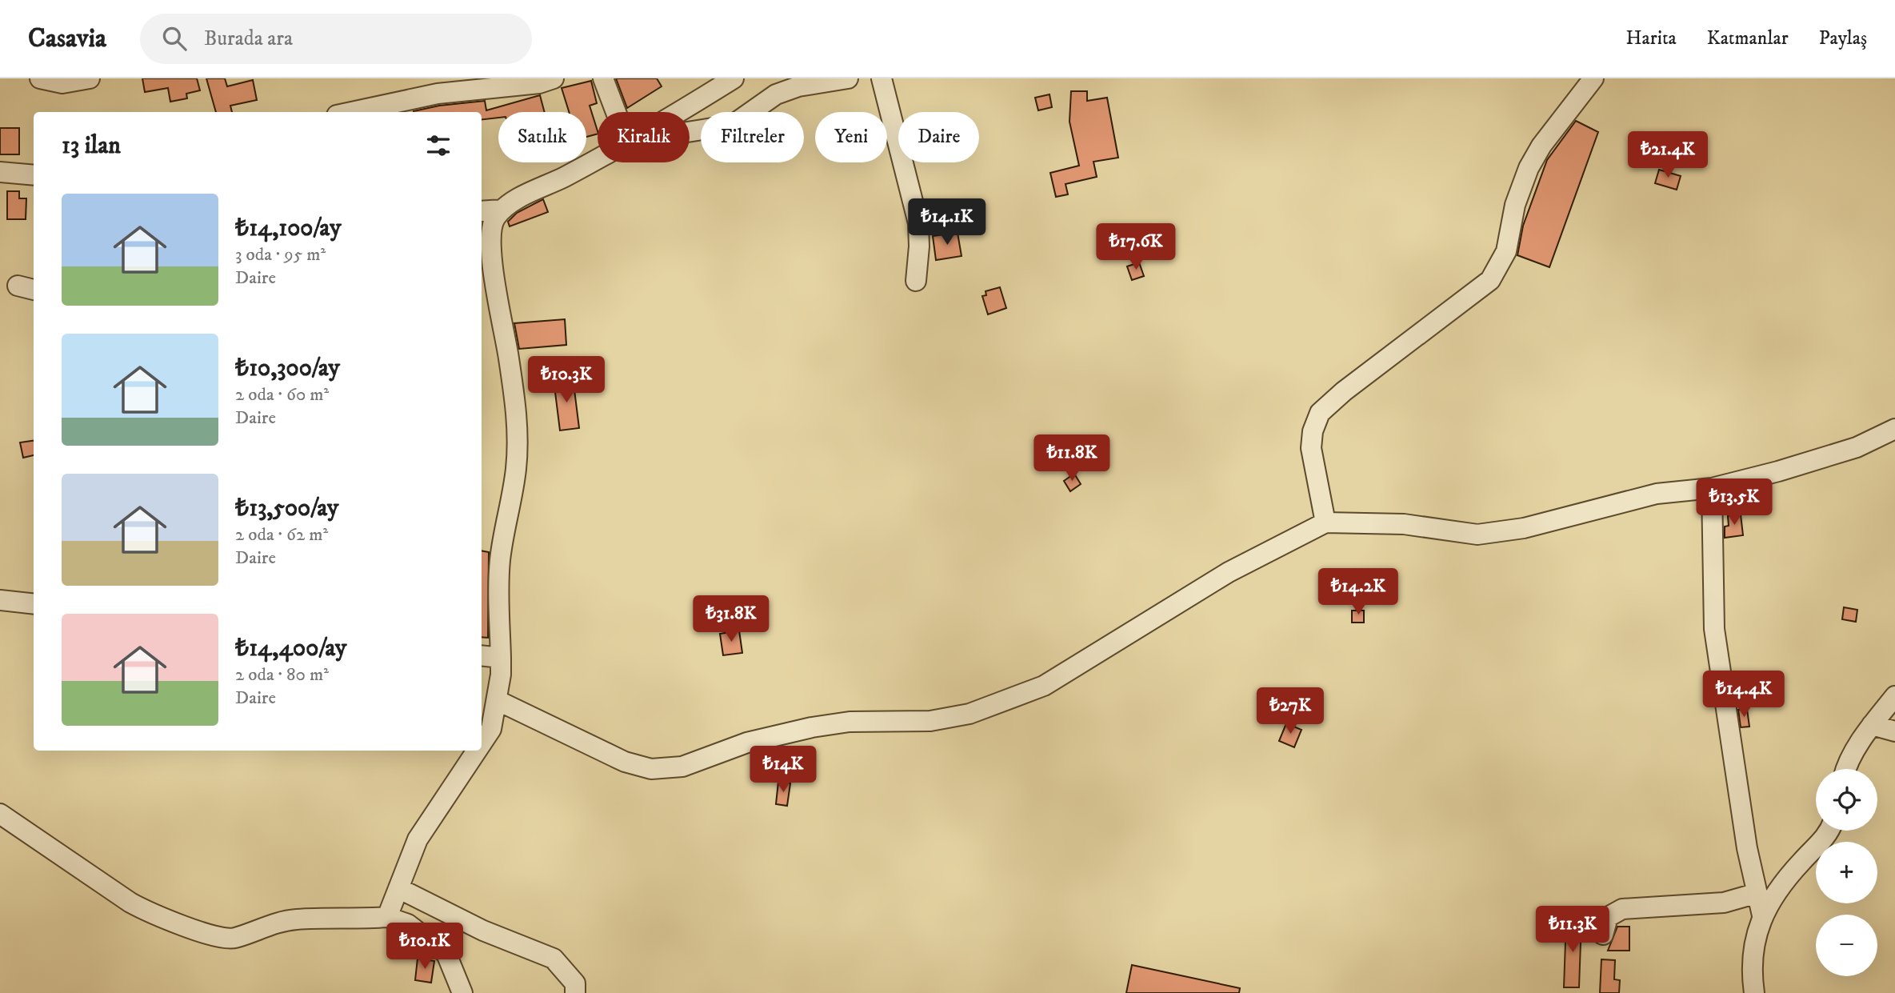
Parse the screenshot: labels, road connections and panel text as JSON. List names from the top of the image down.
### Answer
{
  "page": {
    "header": "Casavia",
    "search": "Burada ara",
    "nav": ["Harita", "Katmanlar", "Paylaş"],
    "chip": [
      "Satılık",
      "Kiralık",
      "Filtreler",
      "Yeni",
      "Daire"
    ],
    "heading": "13 ilan",
    "price": [
      "₺21.4K",
      "₺14.1K",
      "₺17.6K",
      "₺10.3K",
      "₺11.8K",
      "₺13.5K",
      "₺14.2K",
      "₺31.8K",
      "₺14.4K",
      "₺27K",
      "₺14K",
      "₺11.3K",
      "₺10.1K"
    ],
    "list": [
      {
        "name": "₺14,100/ay",
        "note": "3 oda · 95 m² · Daire"
      },
      {
        "name": "₺10,300/ay",
        "note": "2 oda · 60 m² · Daire"
      },
      {
        "name": "₺13,500/ay",
        "note": "2 oda · 62 m² · Daire"
      },
      {
        "name": "₺14,400/ay",
        "note": "2 oda · 80 m² · Daire"
      }
    ],
    "map_buttons": ["+", "−"]
  }
}
